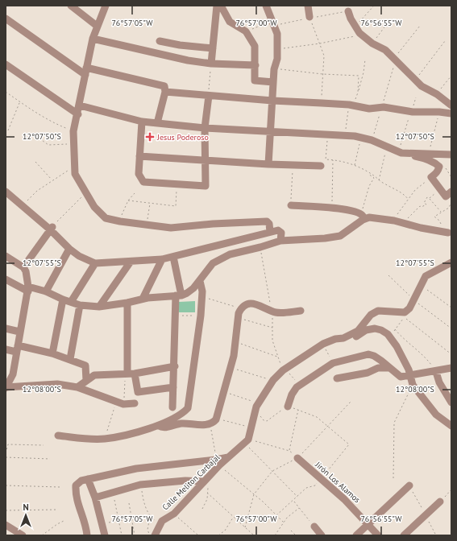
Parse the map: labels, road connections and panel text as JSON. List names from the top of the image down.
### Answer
{
  "streets": {
    "street": ["Calle Meliton Carbajal", "Jirón Los Alamos"]
  },
  "places": {
    "health": ["Jesus Poderoso"]
  },
  "north": "top",
  "coordinates": [
    "76°57'05\"W",
    "76°57'00\"W",
    "76°56'55\"W",
    "12°07'50\"S",
    "12°07'55\"S",
    "12°08'00\"S"
  ]
}
